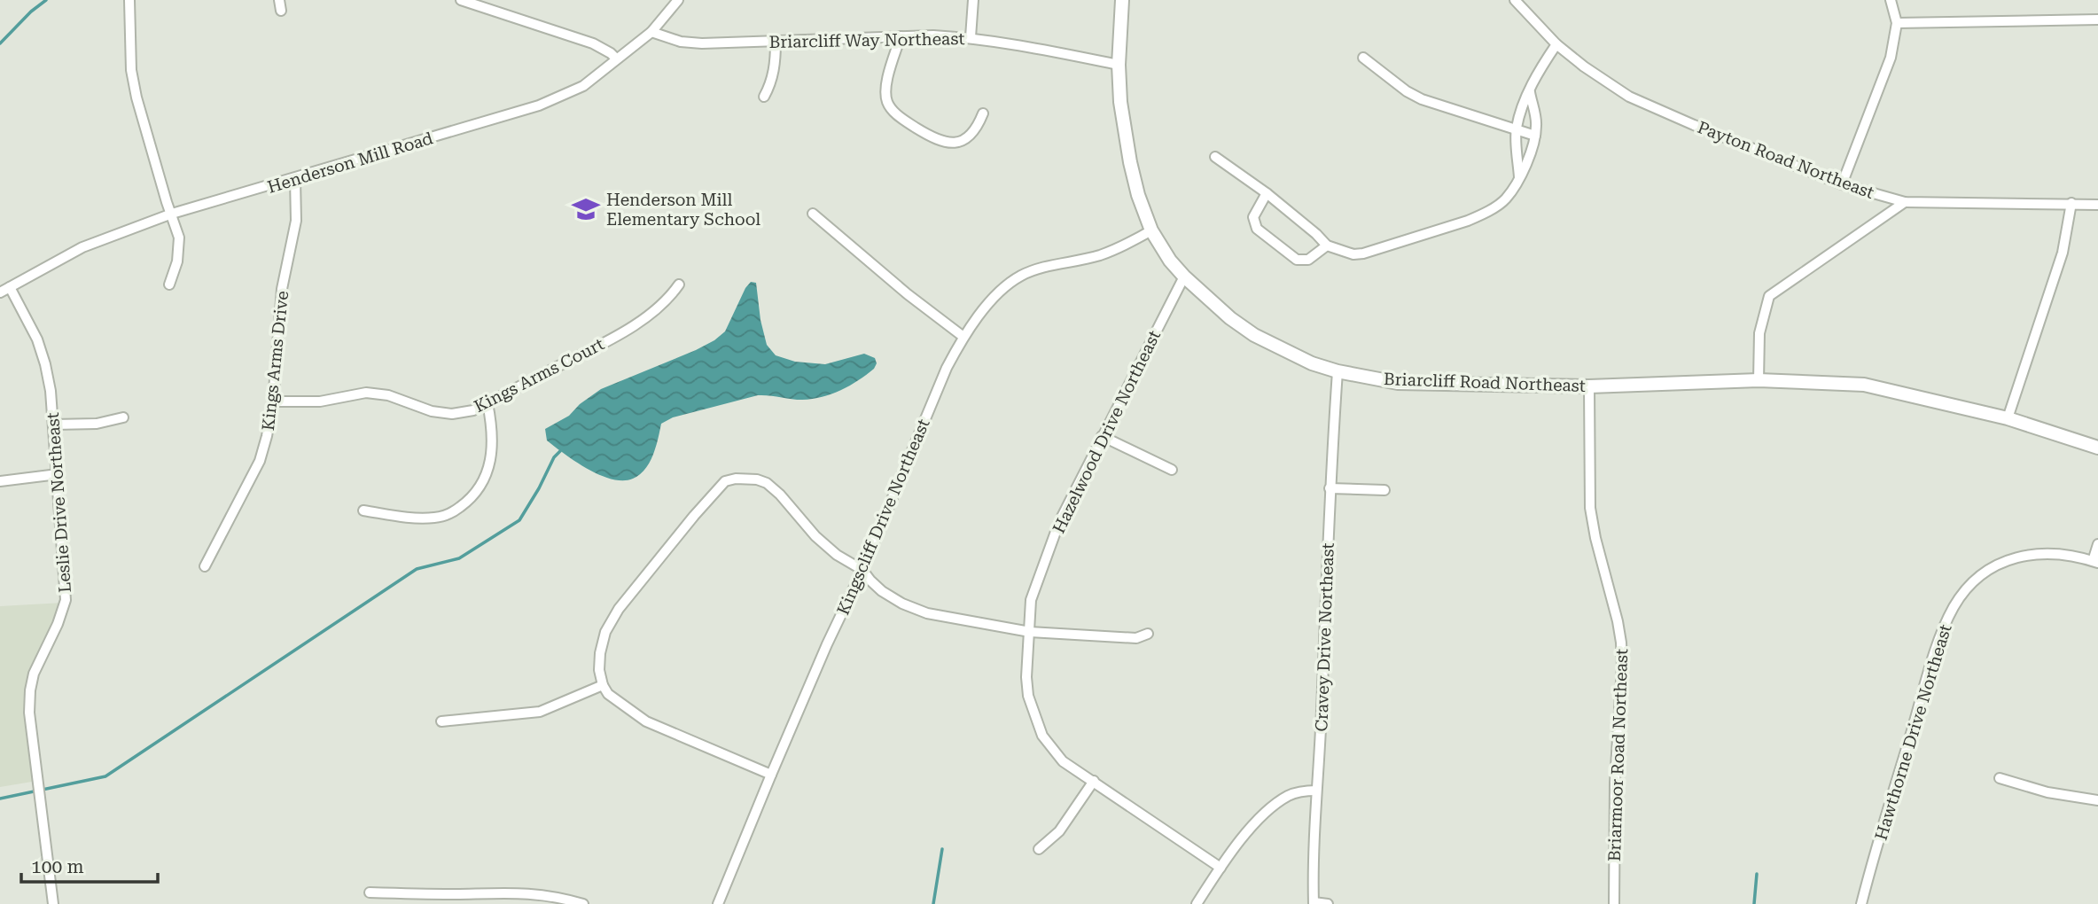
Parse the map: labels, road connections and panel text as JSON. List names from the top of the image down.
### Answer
{
  "streets": {
    "main road": ["Briarcliff Road Northeast"],
    "street": [
      "Briarcliff Way Northeast",
      "Payton Road Northeast",
      "Henderson Mill Road",
      "Kings Arms Drive",
      "Kings Arms Court",
      "Hazelwood Drive Northeast",
      "Leslie Drive Northeast",
      "Kingscliff Drive Northeast",
      "Cravey Drive Northeast",
      "Hawthorne Drive Northeast",
      "Briarmoor Road Northeast"
    ]
  },
  "crossings": [
    ["Briarcliff Way Northeast", "Henderson Mill Road"],
    ["Briarcliff Way Northeast", "Briarcliff Road Northeast"],
    ["Henderson Mill Road", "Kings Arms Drive"],
    ["Henderson Mill Road", "Leslie Drive Northeast"],
    ["Kings Arms Drive", "Kings Arms Court"],
    ["Briarcliff Road Northeast", "Hazelwood Drive Northeast"],
    ["Briarcliff Road Northeast", "Kingscliff Drive Northeast"],
    ["Briarcliff Road Northeast", "Cravey Drive Northeast"],
    ["Briarcliff Road Northeast", "Briarmoor Road Northeast"]
  ],
  "places": {
    "school or university": ["Henderson Mill Elementary School"]
  },
  "scale_bar": "100 m"
}
